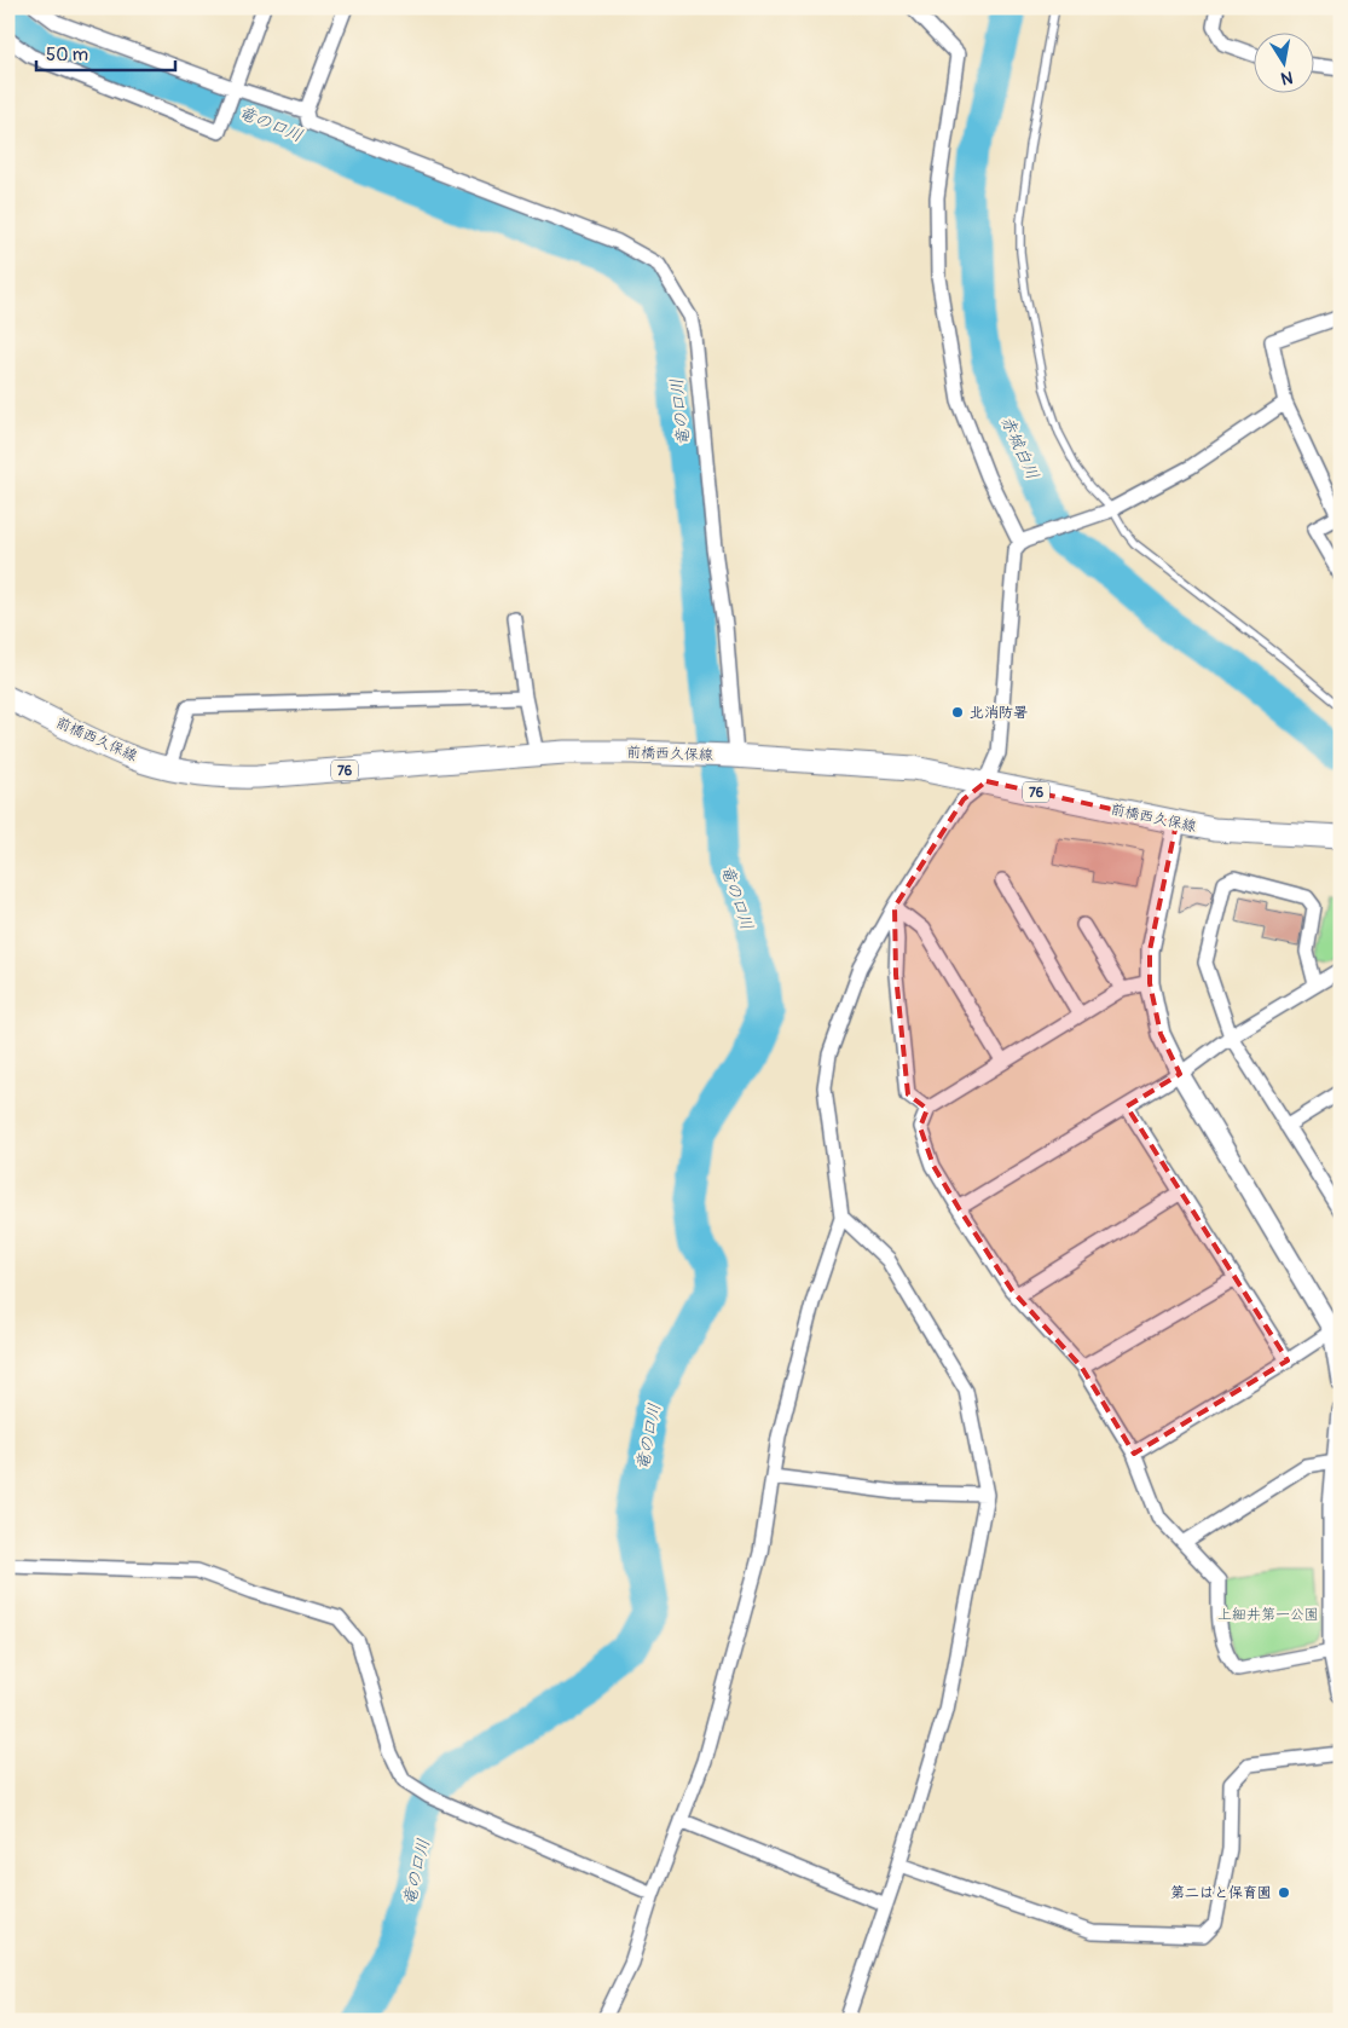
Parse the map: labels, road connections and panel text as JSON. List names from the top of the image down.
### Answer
{
  "streets": {
    "main road": ["前橋西久保線", "76"]
  },
  "water": ["竜の口川", "赤城白川"],
  "parks": ["上細井第一公園"],
  "places": ["北消防署", "第二はと保育園"],
  "scale_bar": "50 m",
  "north": "bottom"
}
